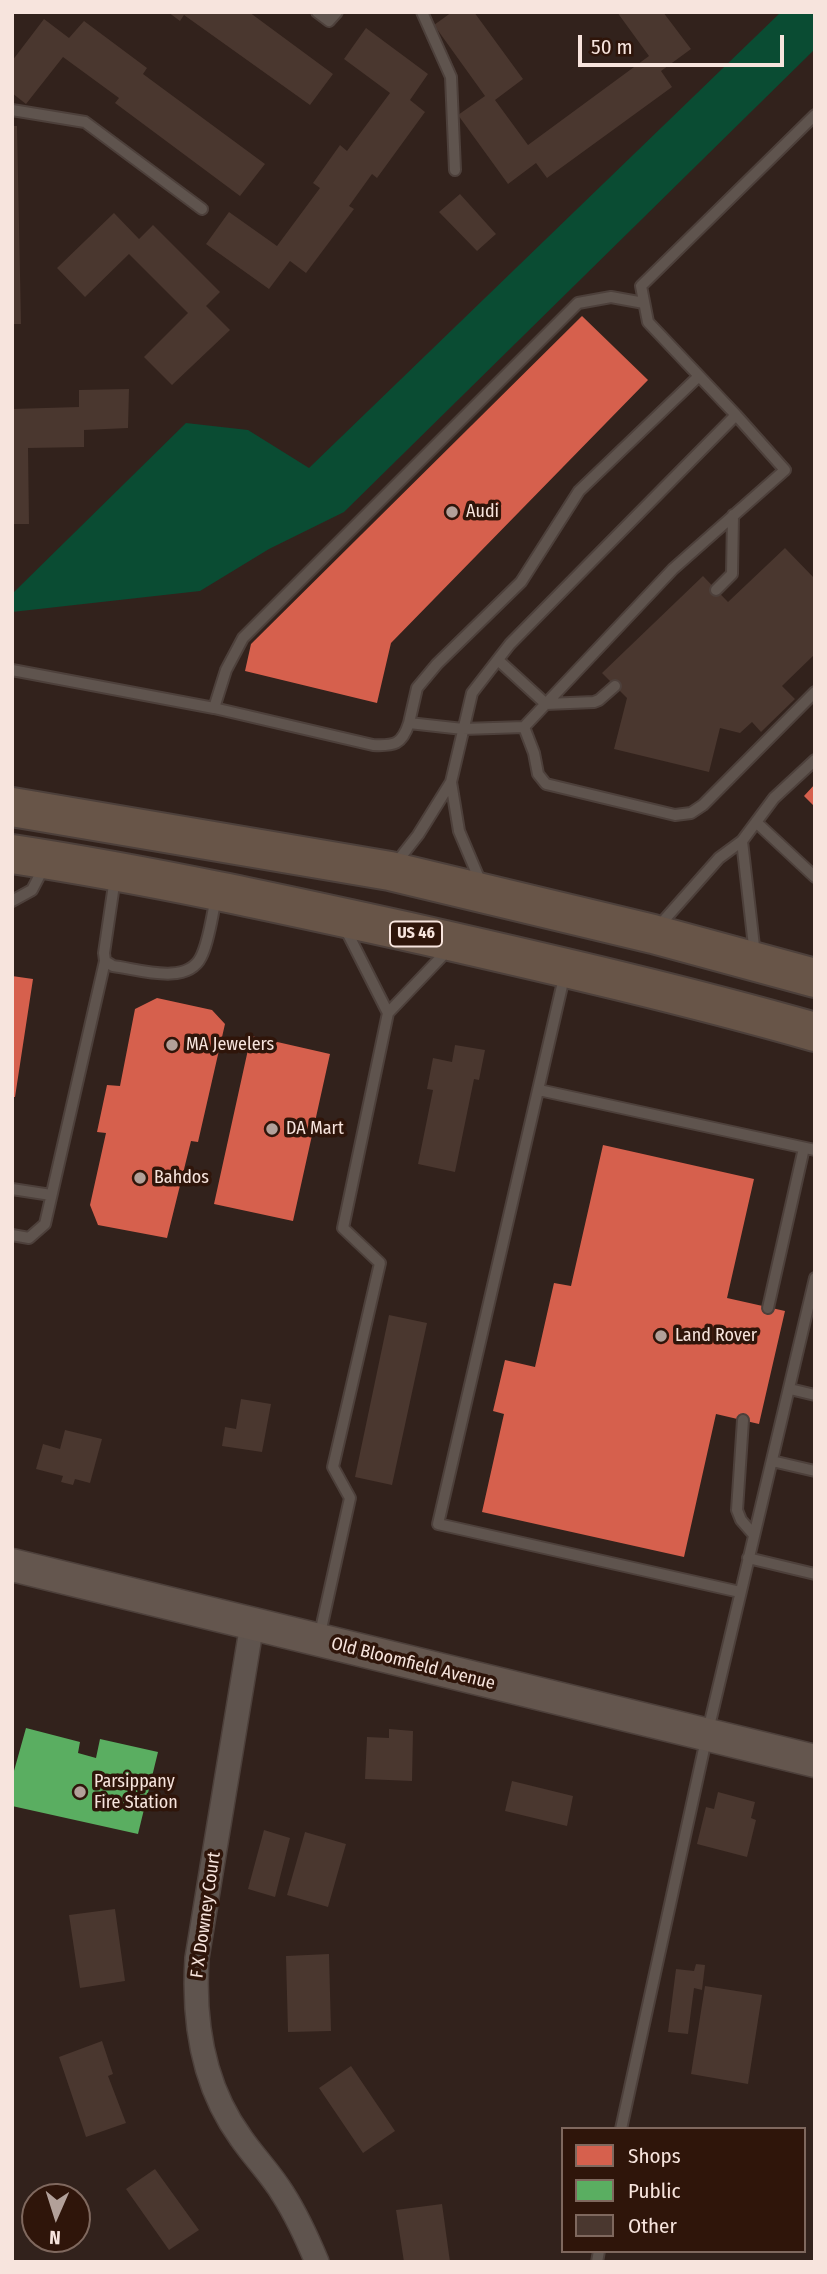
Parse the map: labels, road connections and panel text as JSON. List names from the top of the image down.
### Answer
{
  "streets": {
    "highway": ["US 46"],
    "street": ["Old Bloomfield Avenue", "F X Downey Court"]
  },
  "crossings": [
    ["Old Bloomfield Avenue", "F X Downey Court"]
  ],
  "places": [
    "Audi",
    "MA Jewelers",
    "DA Mart",
    "Bahdos",
    "Land Rover",
    "Parsippany Fire Station"
  ],
  "legend": ["Shops", "Public", "Other"],
  "scale_bar": "50 m",
  "north": "bottom"
}
